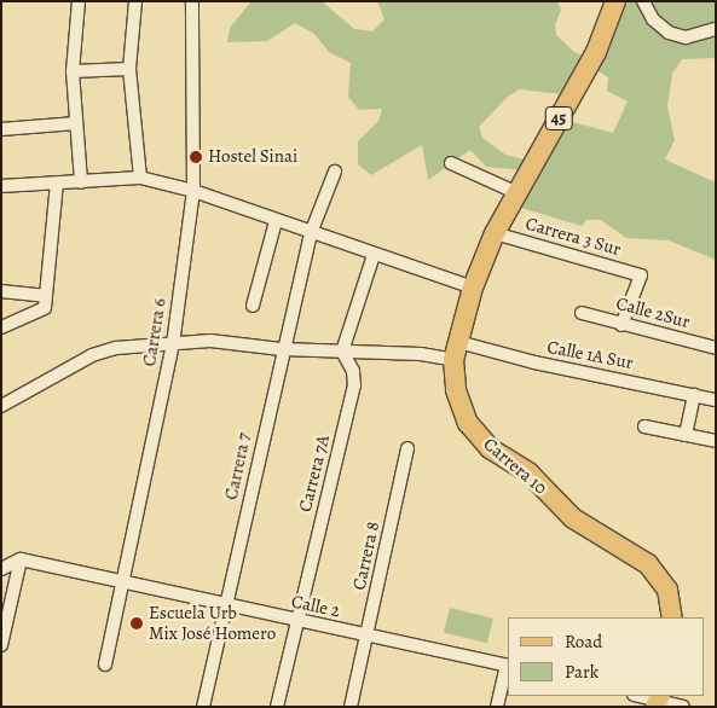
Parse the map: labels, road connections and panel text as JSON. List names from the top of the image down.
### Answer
{
  "streets": {
    "main road": ["45", "Carrera 10"],
    "street": [
      "Carrera 3 Sur",
      "Calle 2Sur",
      "Carrera 6",
      "Calle 1A Sur",
      "Carrera 7",
      "Carrera 7A",
      "Carrera 8",
      "Calle 2"
    ]
  },
  "crossings": [
    ["45", "Carrera 3 Sur"],
    ["45", "Carrera 10"],
    ["Carrera 3 Sur", "Calle 2Sur"],
    ["Carrera 3 Sur", "Carrera 10"],
    ["Carrera 6", "Calle 1A Sur"],
    ["Carrera 6", "Calle 2"],
    ["Calle 1A Sur", "Carrera 7"],
    ["Calle 1A Sur", "Carrera 10"],
    ["Calle 1A Sur", "Carrera 7A"],
    ["Carrera 7", "Calle 2"],
    ["Carrera 7A", "Calle 2"],
    ["Carrera 8", "Calle 2"]
  ],
  "places": ["Hostel Sinai", "Escuela Urb Mix José Homero"],
  "legend": ["Road", "Park"]
}
